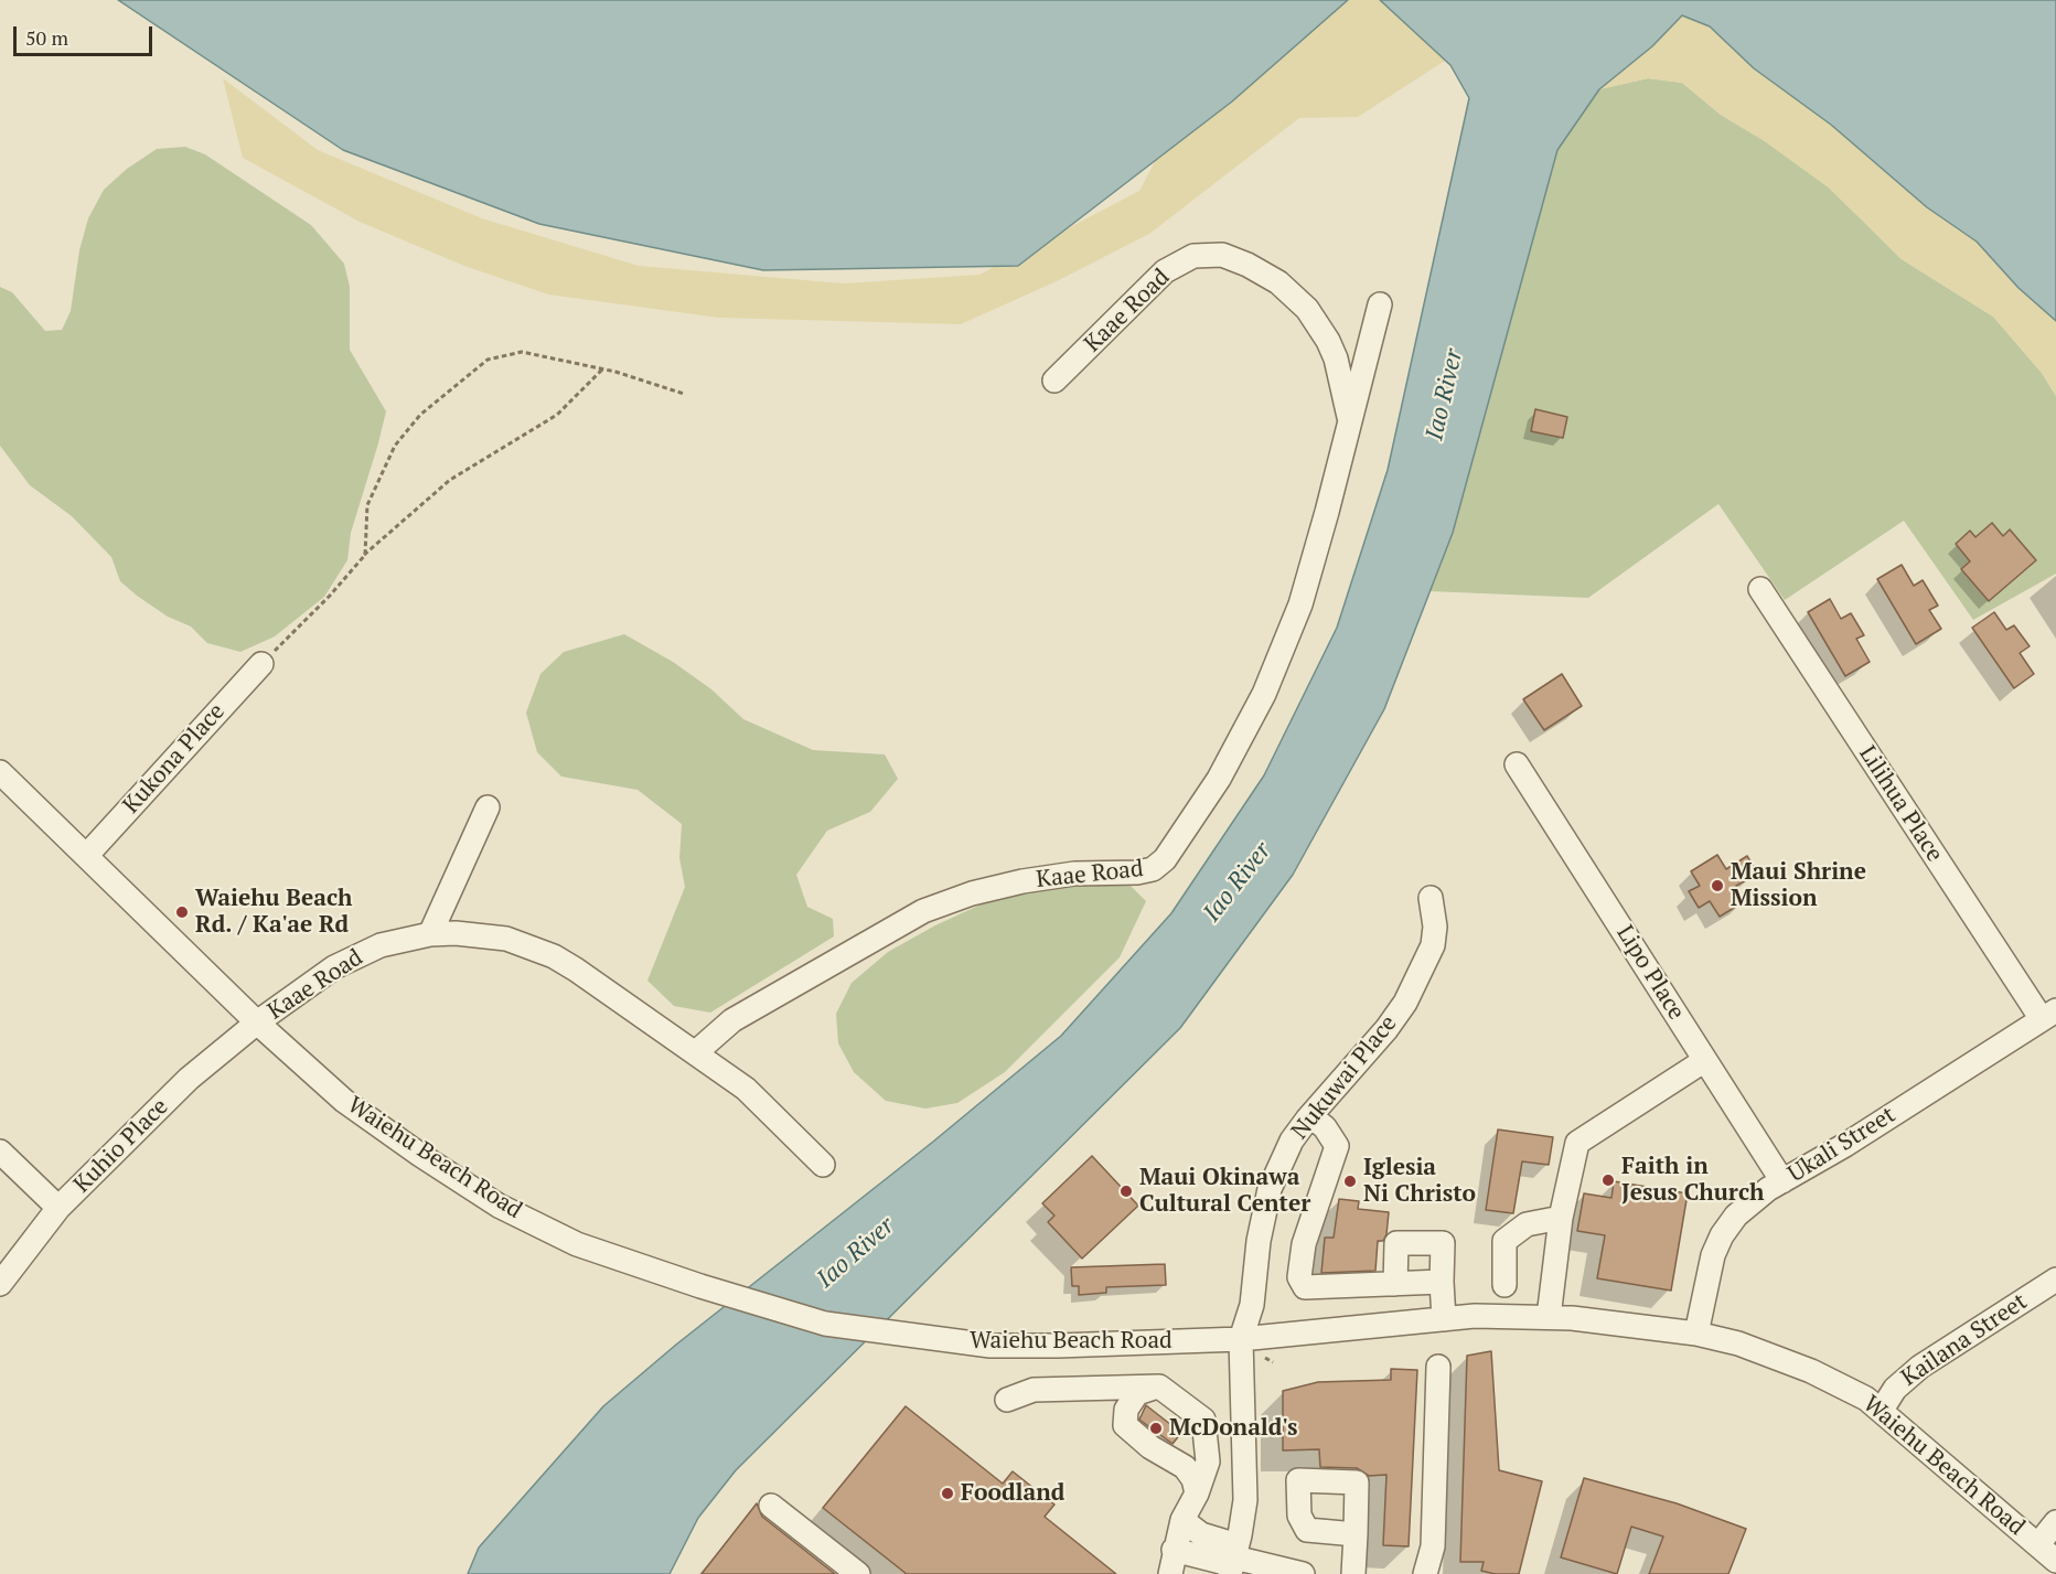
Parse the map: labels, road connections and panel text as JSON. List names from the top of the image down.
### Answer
{
  "streets": {
    "street": [
      "Kaae Road",
      "Kukona Place",
      "Lilihua Place",
      "Lipo Place",
      "Nukuwai Place",
      "Ukali Street",
      "Kuhio Place",
      "Waiehu Beach Road",
      "Kailana Street"
    ]
  },
  "crossings": [
    ["Kaae Road", "Kuhio Place"],
    ["Kaae Road", "Waiehu Beach Road"],
    ["Kukona Place", "Waiehu Beach Road"],
    ["Lilihua Place", "Ukali Street"],
    ["Lipo Place", "Ukali Street"],
    ["Nukuwai Place", "Waiehu Beach Road"],
    ["Ukali Street", "Waiehu Beach Road"],
    ["Kuhio Place", "Waiehu Beach Road"],
    ["Waiehu Beach Road", "Kailana Street"]
  ],
  "water": ["Iao River"],
  "places": [
    "Maui Shrine Mission",
    "Waiehu Beach Rd. / Ka'ae Rd",
    "Faith in Jesus Church",
    "Iglesia Ni Christo",
    "Maui Okinawa Cultural Center",
    "McDonald's",
    "Foodland"
  ],
  "scale_bar": "50 m"
}
